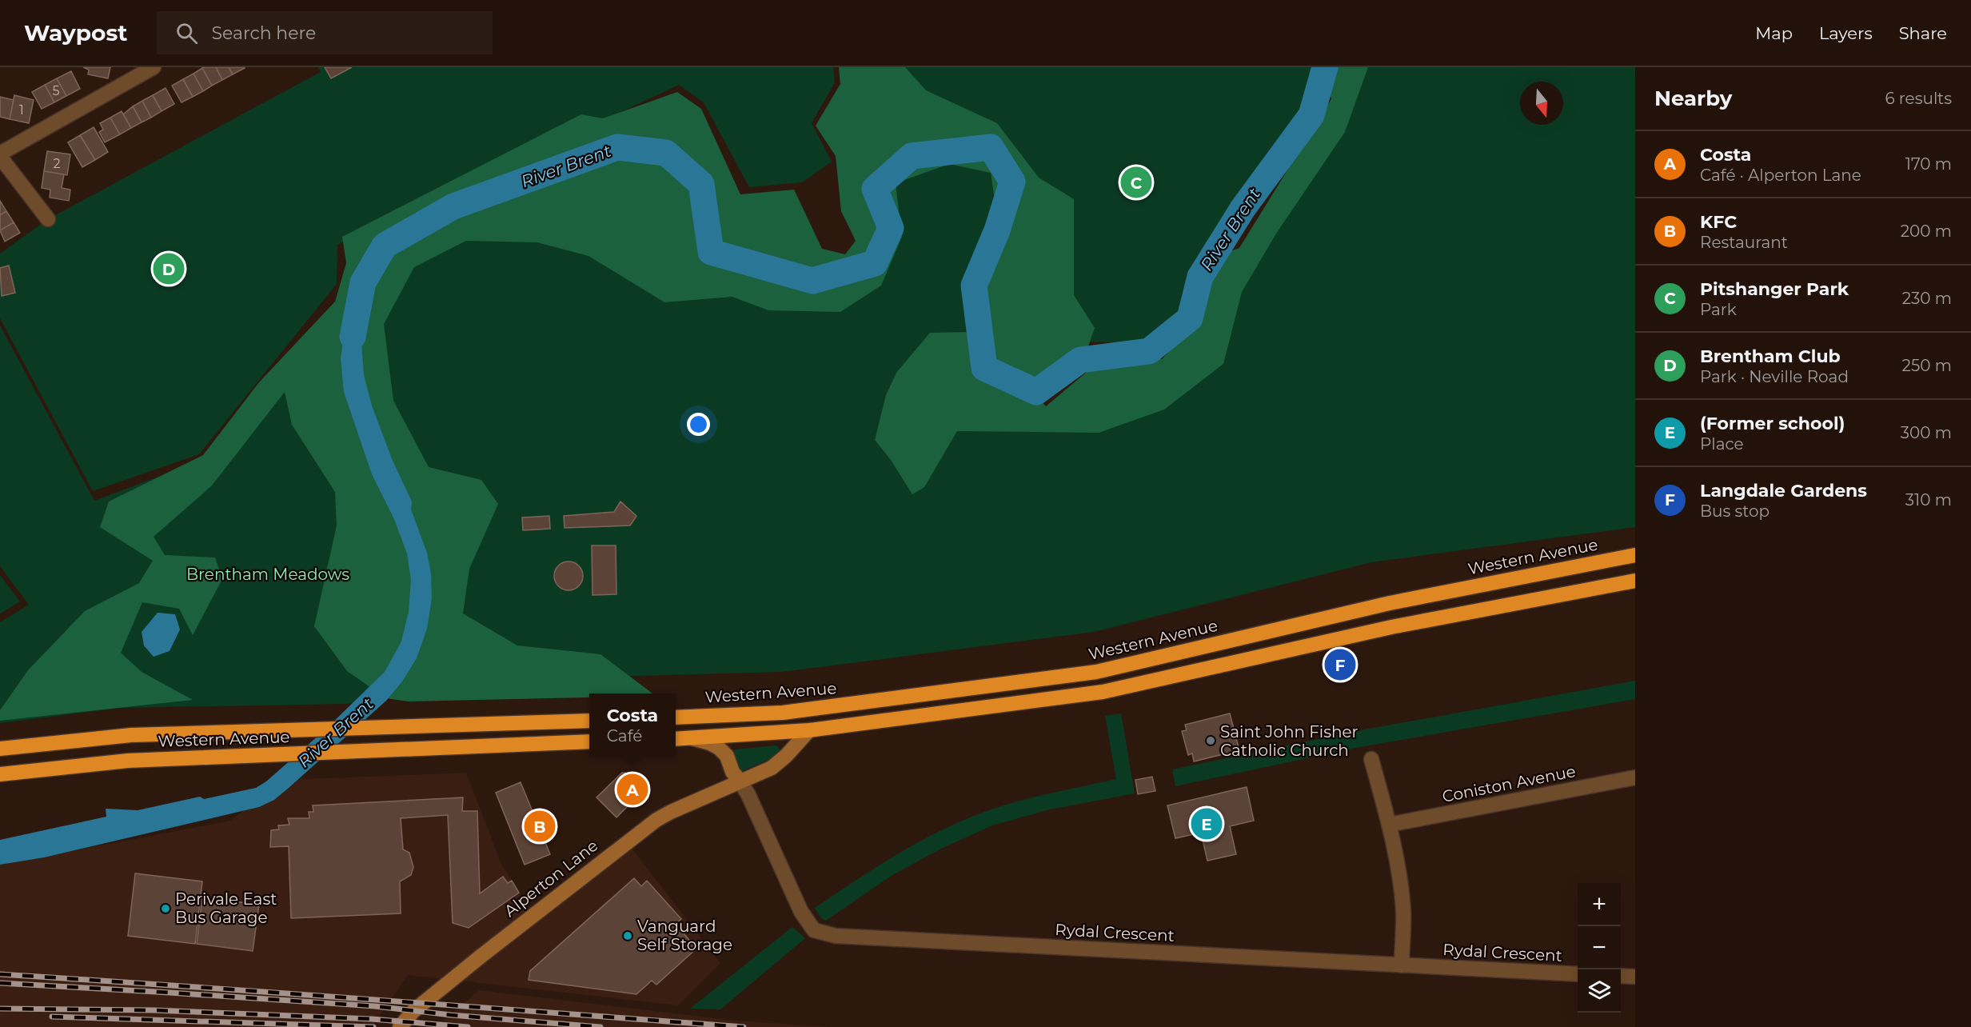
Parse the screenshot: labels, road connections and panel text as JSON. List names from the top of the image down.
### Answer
{
  "streets": {
    "highway": ["Western Avenue"],
    "main road": ["Alperton Lane"],
    "street": ["Coniston Avenue", "Rydal Crescent"]
  },
  "crossings": [
    ["Alperton Lane", "Rydal Crescent"]
  ],
  "water": ["River Brent"],
  "parks": ["Brentham Meadows"],
  "places": ["Saint John Fisher Catholic Church", "Perivale East Bus Garage", "Vanguard Self Storage"],
  "house_numbers": ["5", "1", "2"],
  "north": "bottom",
  "page": {
    "header": "Waypost",
    "search": "Search here",
    "nav": ["Map", "Layers", "Share"],
    "heading": ["Nearby", "6 results"],
    "list": [
      {
        "mark": "A",
        "name": "Costa",
        "note": "Café · Alperton Lane",
        "value": "170 m"
      },
      {
        "mark": "B",
        "name": "KFC",
        "note": "Restaurant",
        "value": "200 m"
      },
      {
        "mark": "C",
        "name": "Pitshanger Park",
        "note": "Park",
        "value": "230 m"
      },
      {
        "mark": "D",
        "name": "Brentham Club",
        "note": "Park · Neville Road",
        "value": "250 m"
      },
      {
        "mark": "E",
        "name": "(Former school)",
        "note": "Place",
        "value": "300 m"
      },
      {
        "mark": "F",
        "name": "Langdale Gardens",
        "note": "Bus stop",
        "value": "310 m"
      }
    ],
    "pins": [
      "C",
      "D",
      "F",
      "A",
      "E",
      "B"
    ],
    "popup": ["Costa", "Café"],
    "map_buttons": ["+", "−"]
  }
}
